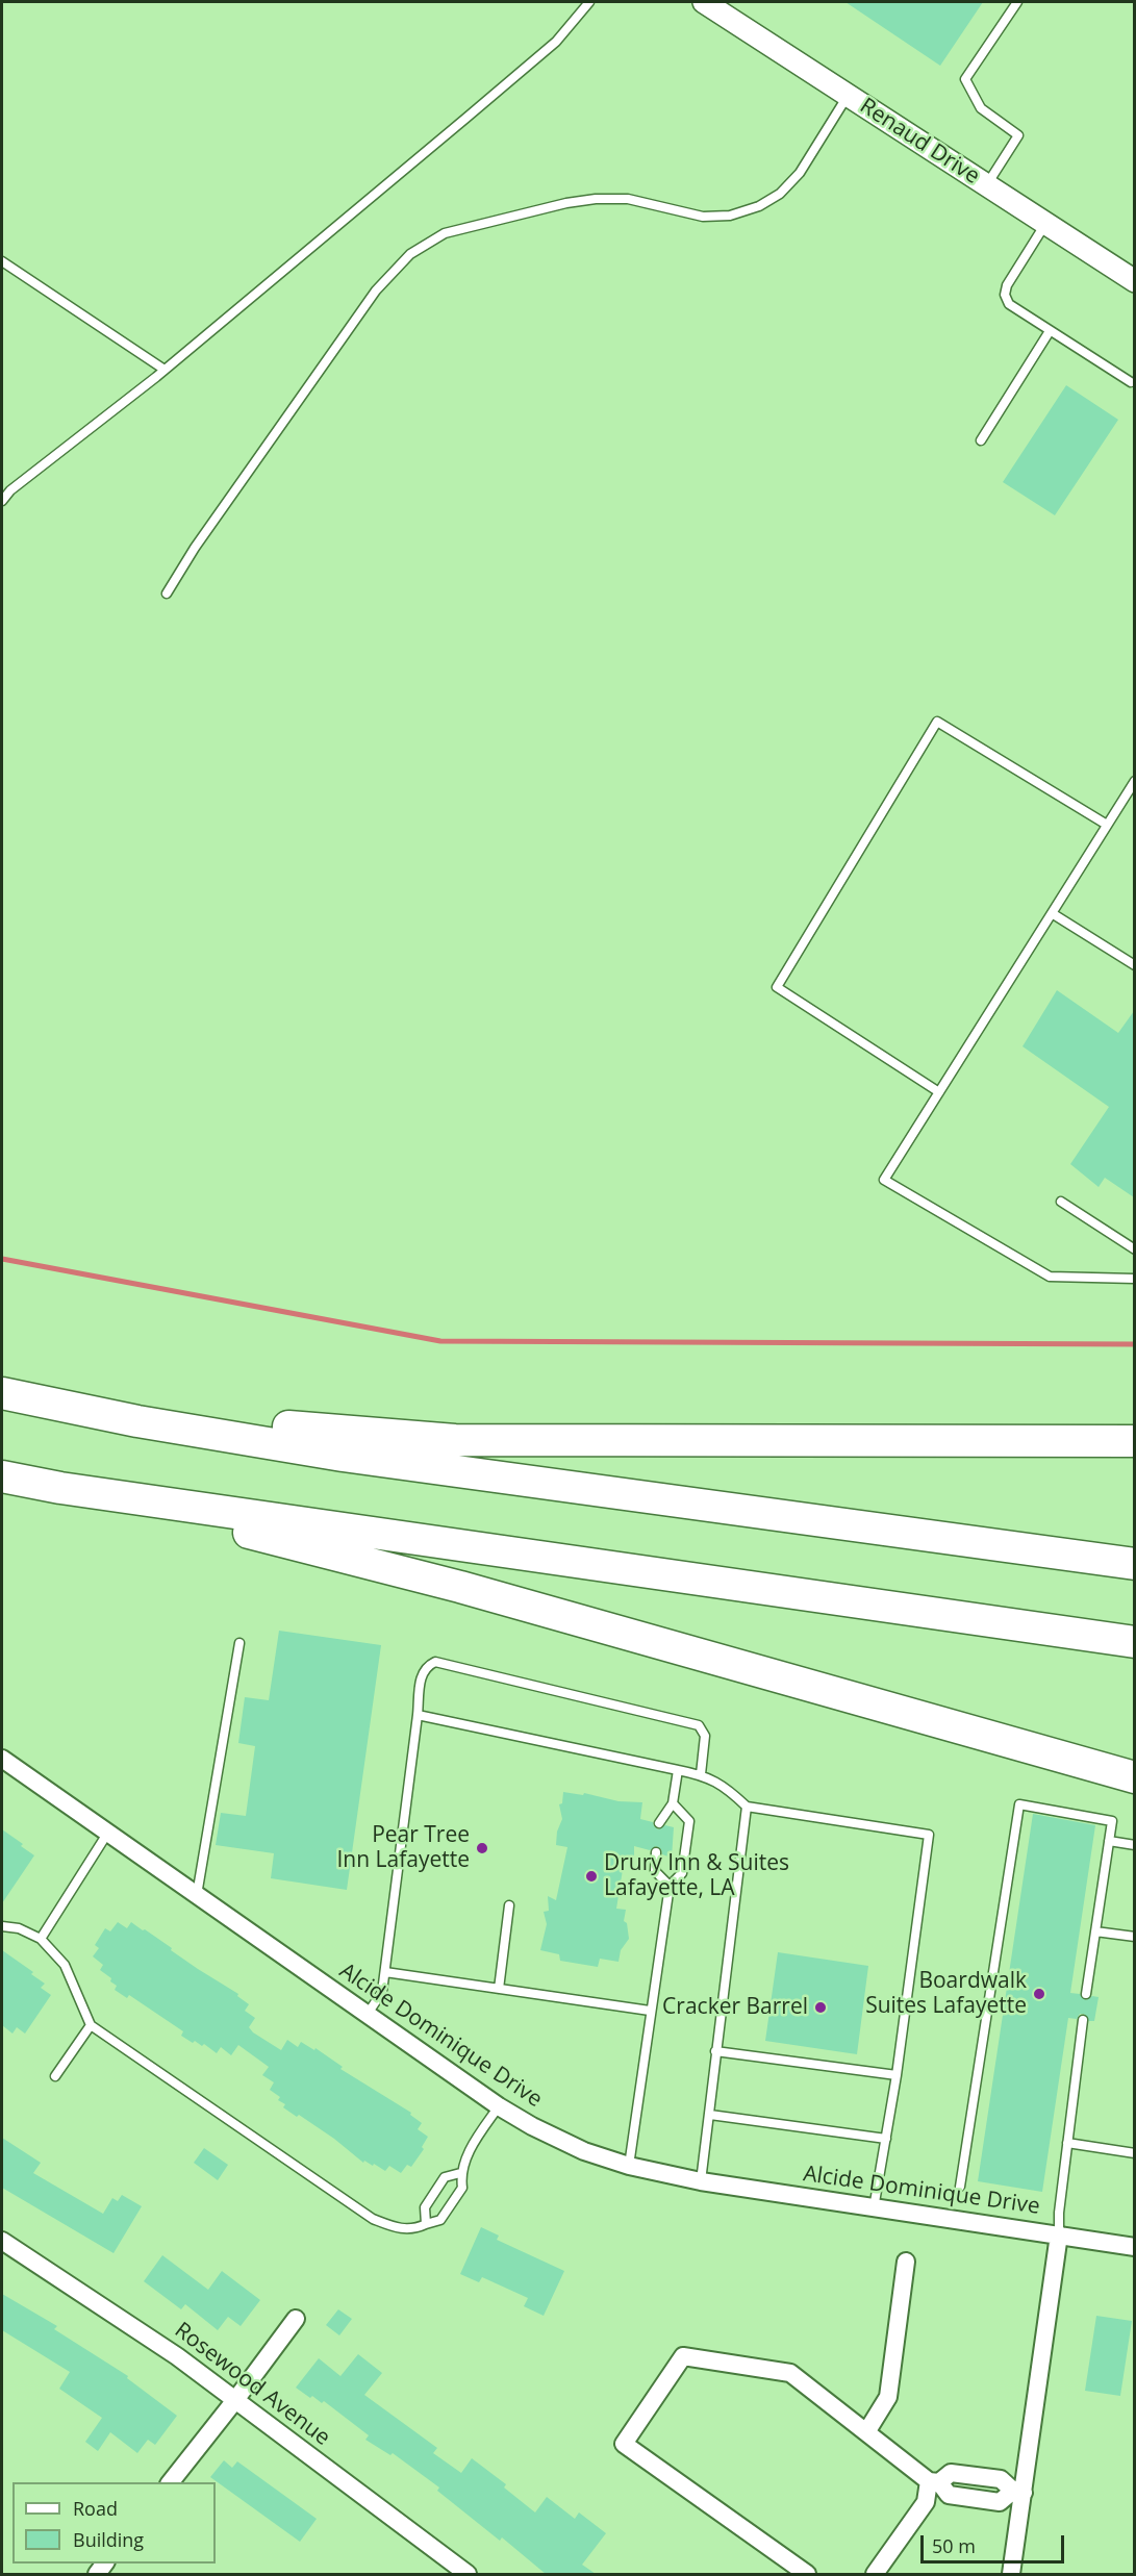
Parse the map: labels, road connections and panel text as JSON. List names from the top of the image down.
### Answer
{
  "streets": {
    "street": ["Renaud Drive", "Alcide Dominique Drive", "Rosewood Avenue"]
  },
  "places": [
    "Pear Tree Inn Lafayette",
    "Drury Inn & Suites Lafayette, LA",
    "Boardwalk Suites Lafayette",
    "Cracker Barrel"
  ],
  "legend": ["Road", "Building"],
  "scale_bar": "50 m"
}
